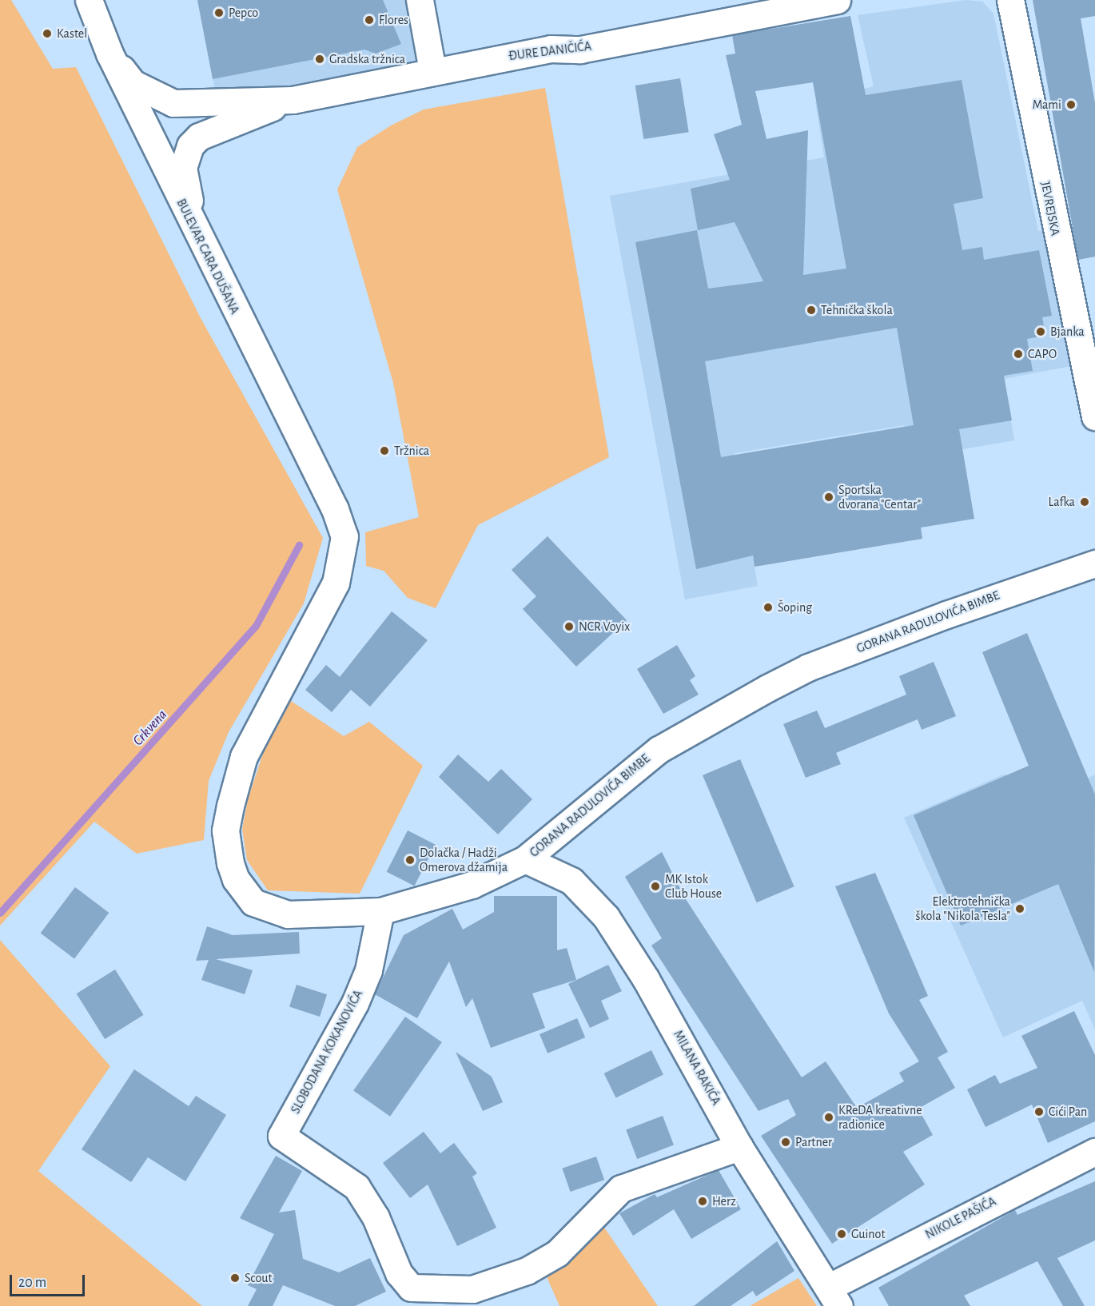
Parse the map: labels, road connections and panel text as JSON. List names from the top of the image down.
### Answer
{
  "streets": {
    "street": [
      "ĐURE DANIČIĆA",
      "JEVREJSKA",
      "BULEVAR CARA DUŠANA",
      "GORANA RADULOVIĆA BIMBE",
      "SLOBODANA KOKANOVIĆA",
      "MILANA RAKIĆA",
      "NIKOLE PAŠIĆA"
    ]
  },
  "crossings": [
    ["ĐURE DANIČIĆA", "BULEVAR CARA DUŠANA"],
    ["BULEVAR CARA DUŠANA", "GORANA RADULOVIĆA BIMBE"],
    ["GORANA RADULOVIĆA BIMBE", "SLOBODANA KOKANOVIĆA"],
    ["GORANA RADULOVIĆA BIMBE", "MILANA RAKIĆA"],
    ["SLOBODANA KOKANOVIĆA", "MILANA RAKIĆA"],
    ["MILANA RAKIĆA", "NIKOLE PAŠIĆA"]
  ],
  "water": ["Crkvena"],
  "places": [
    "Pepco",
    "Flores",
    "Kastel",
    "Gradska tržnica",
    "Mami",
    "Tehnička škola",
    "Bjanka",
    "CAPO",
    "Tržnica",
    "Sportska dvorana \"Centar\"",
    "Lafka",
    "Šoping",
    "NCR Voyix",
    "Dolačka / Hadži Omerova džamija",
    "MK Istok Club House",
    "Elektrotehnička škola \"Nikola Tesla\"",
    "Cići Pan",
    "KReDA kreativne radionice",
    "Partner",
    "Herz",
    "Guinot",
    "Scout"
  ],
  "scale_bar": "20 m"
}
